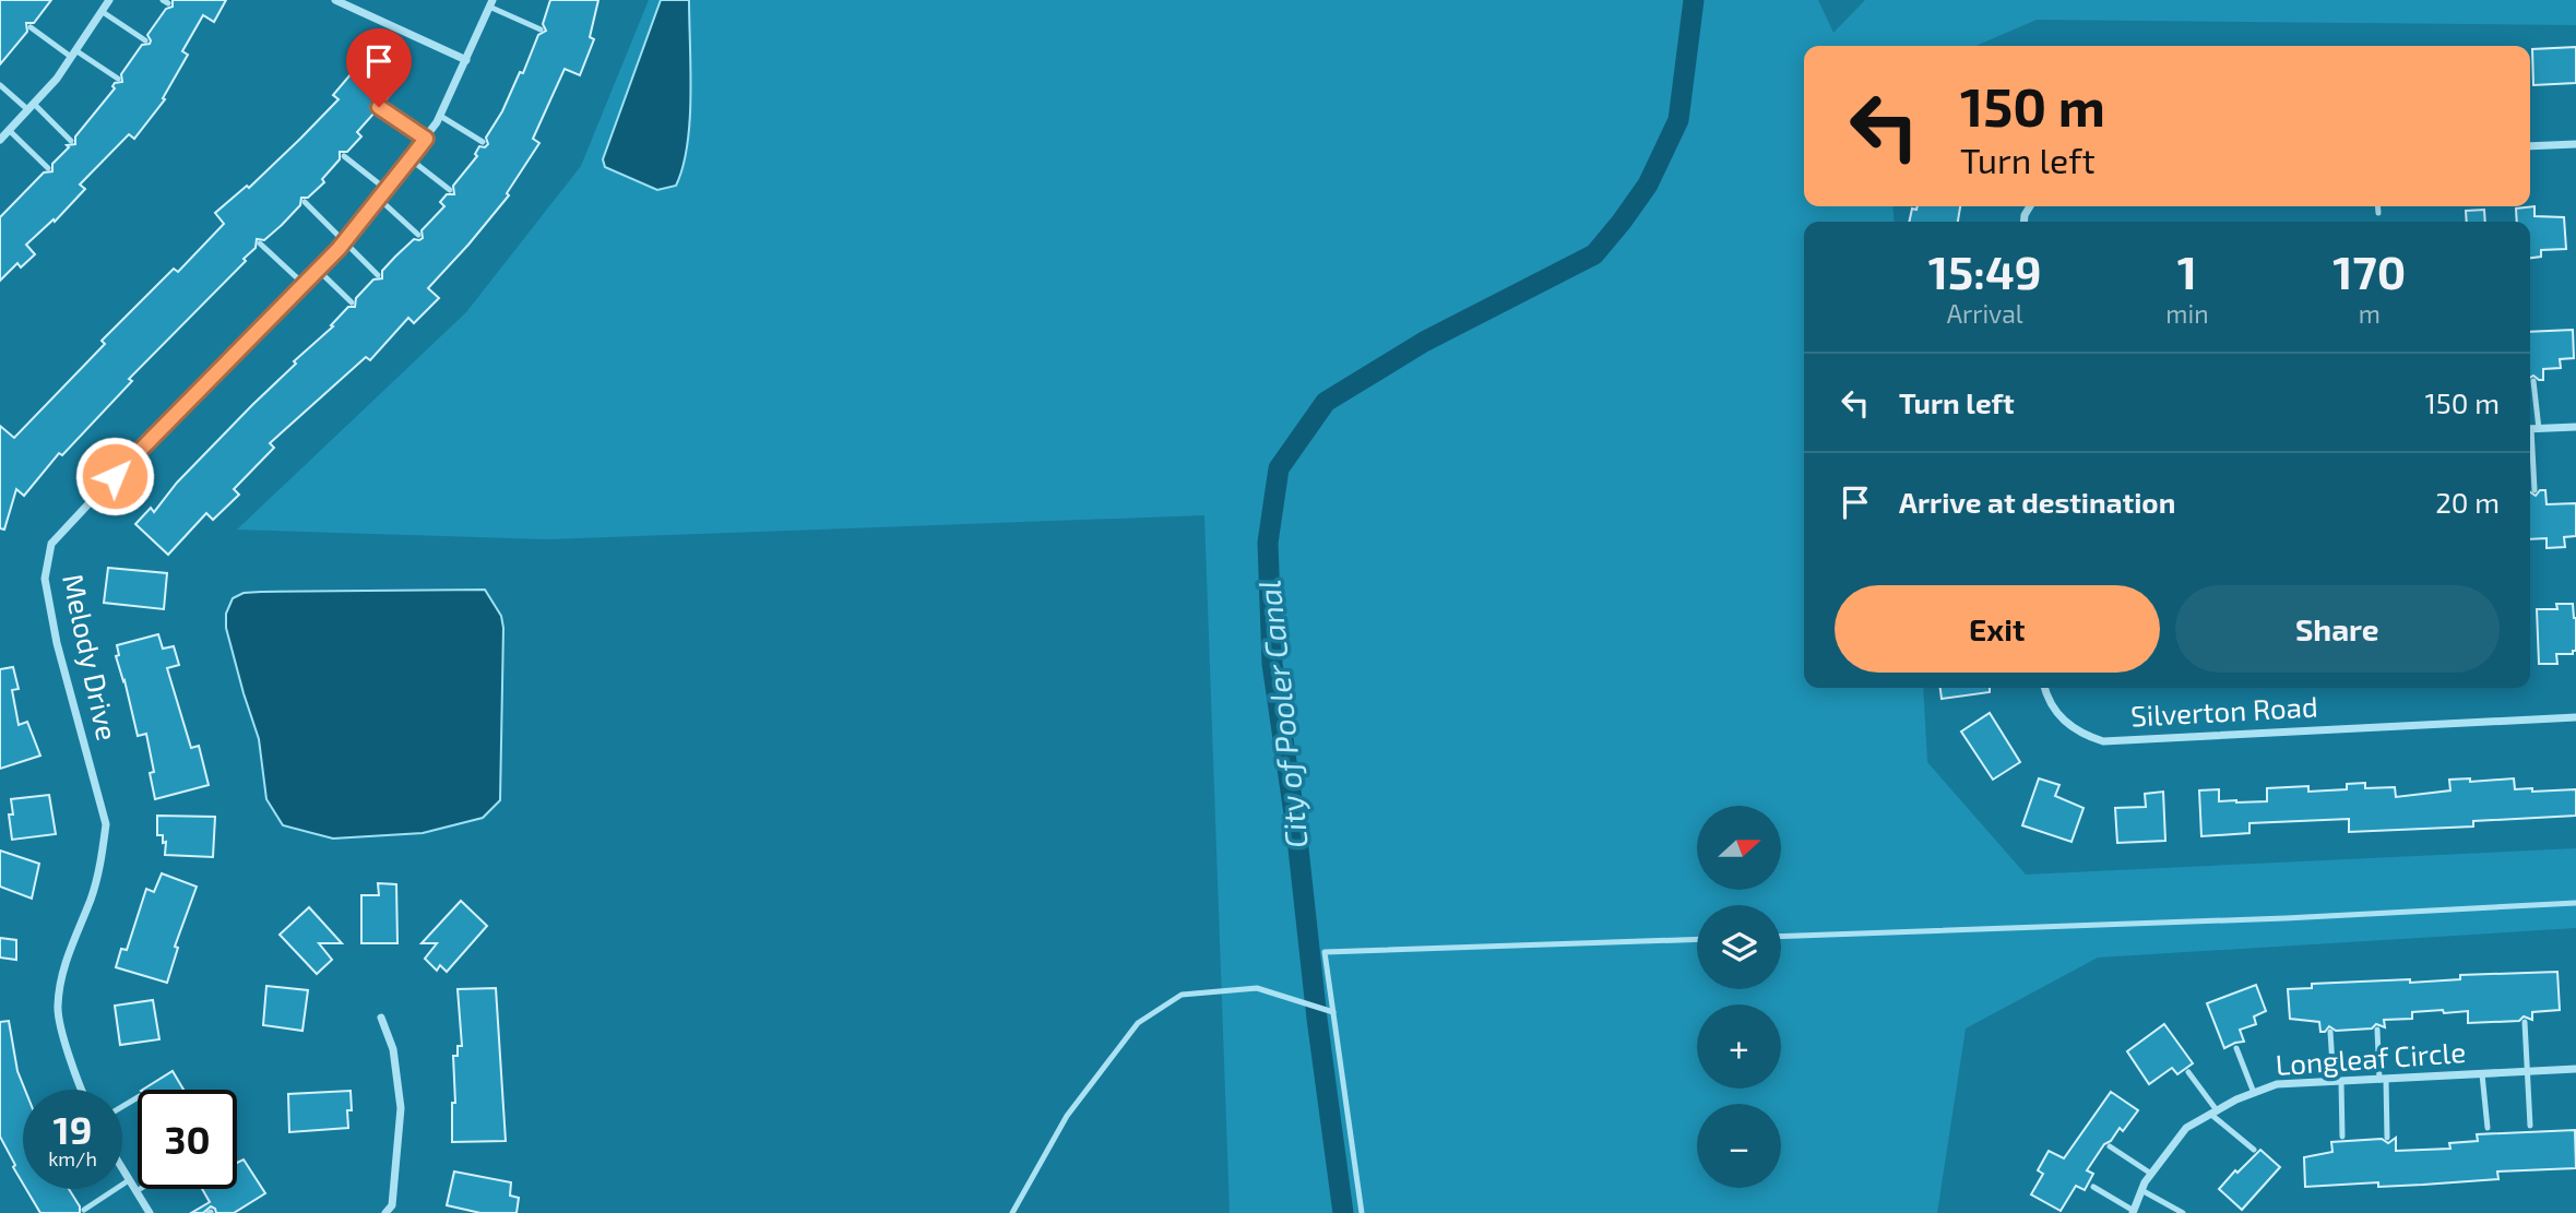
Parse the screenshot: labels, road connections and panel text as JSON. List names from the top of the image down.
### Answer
{
  "streets": {
    "street": ["Melody Drive", "Silverton Road", "Longleaf Circle"]
  },
  "water": ["City of Pooler Canal"],
  "north": "right",
  "page": {
    "turn": ["150 m", "Turn left"],
    "eta": [
      "15:49",
      "Arrival",
      "1",
      "min",
      "170",
      "m"
    ],
    "list": [
      {
        "name": "Turn left",
        "value": "150 m"
      },
      {
        "name": "Arrive at destination",
        "value": "20 m"
      }
    ],
    "buttons": ["Exit", "Share"],
    "map_buttons": ["+", "−"],
    "speed": "19 km/h",
    "limit": "30"
  }
}
